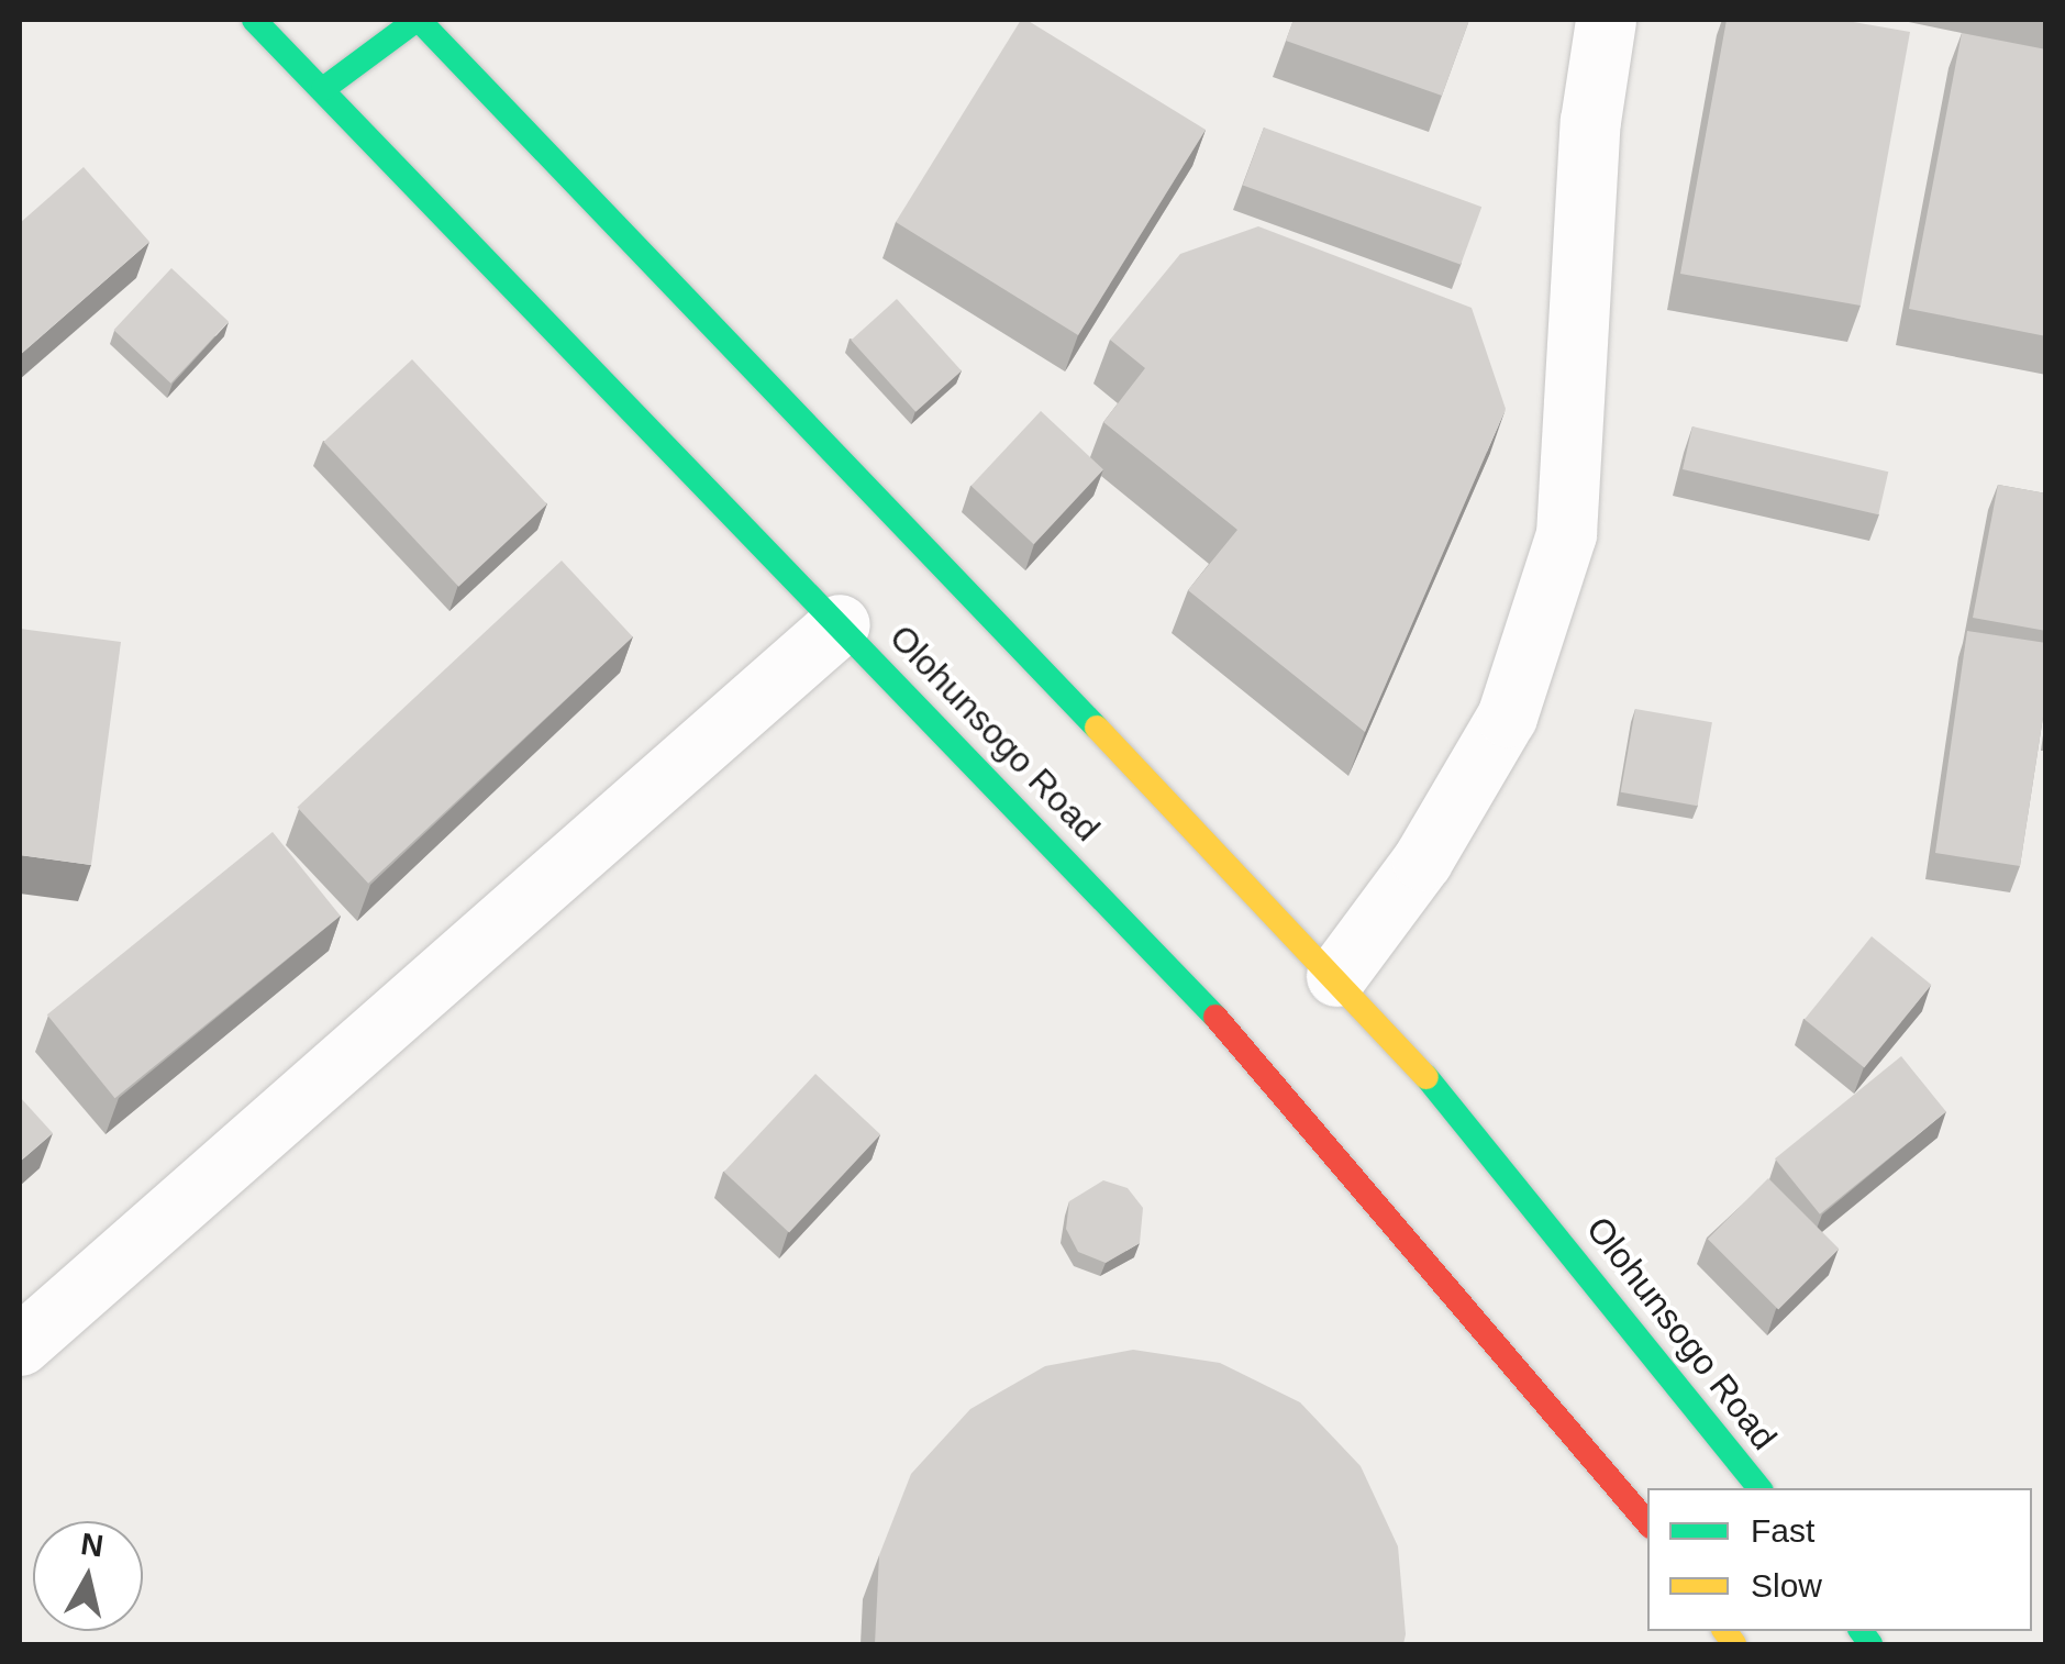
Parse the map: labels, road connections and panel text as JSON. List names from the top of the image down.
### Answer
{
  "streets": {
    "main road": ["Olohunsogo Road"]
  },
  "legend": ["Fast", "Slow"],
  "north": "top"
}
